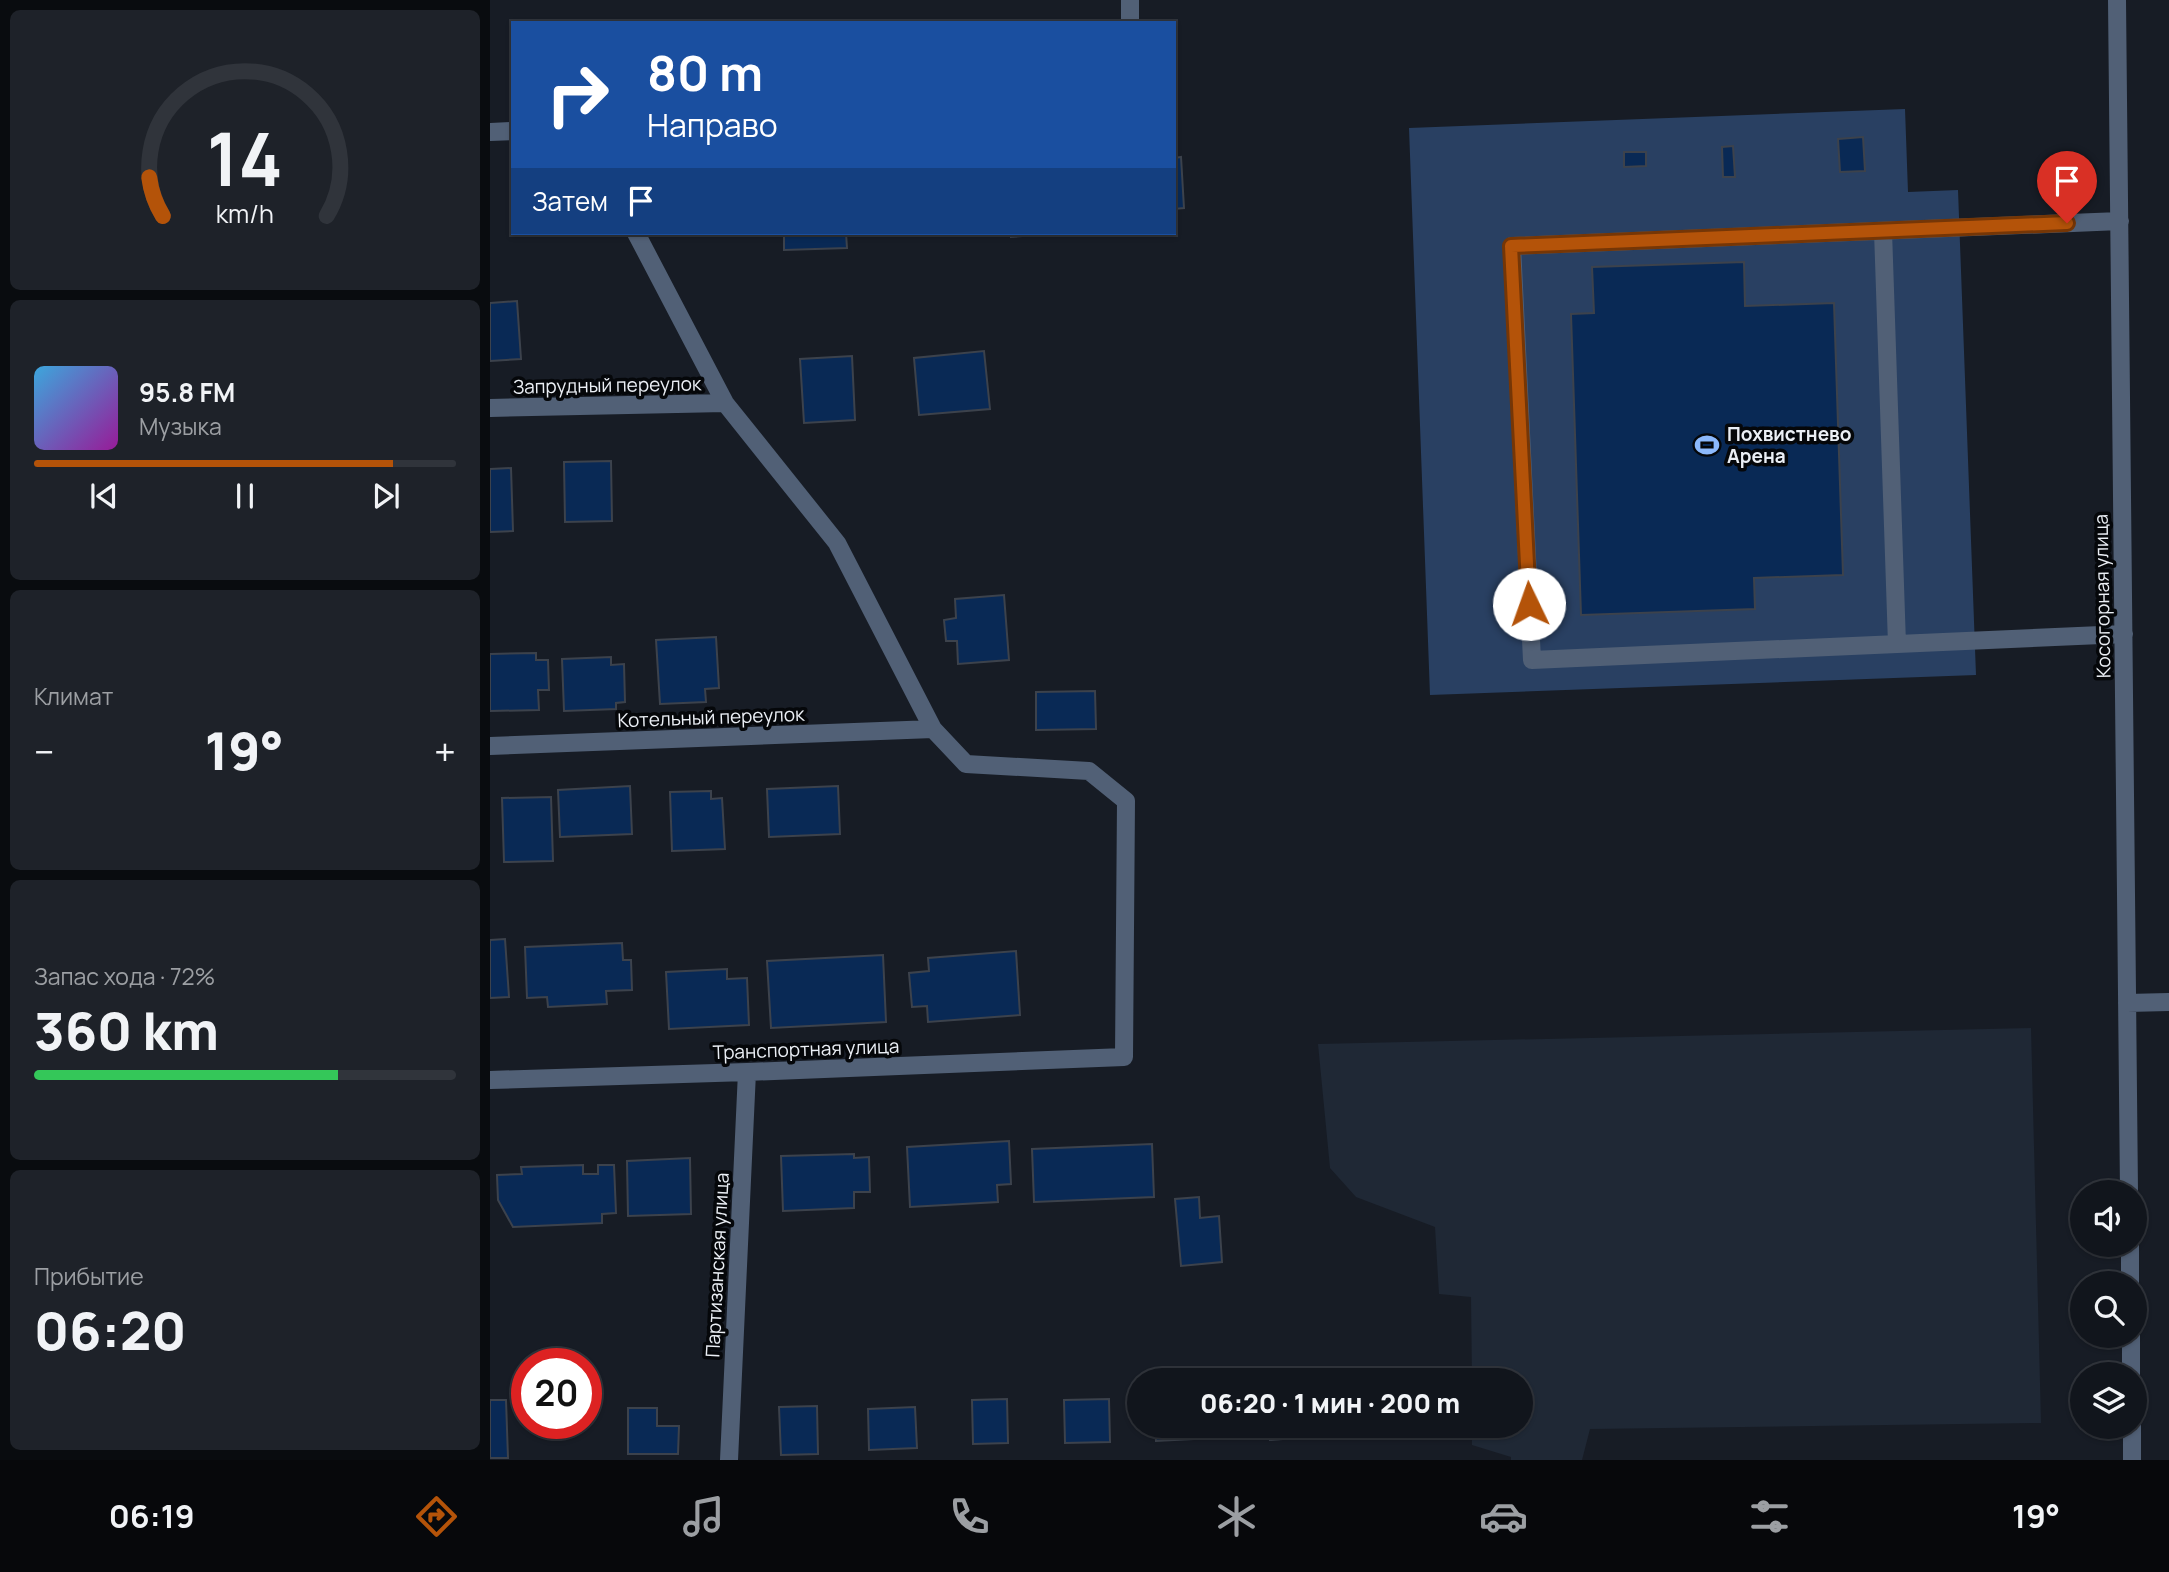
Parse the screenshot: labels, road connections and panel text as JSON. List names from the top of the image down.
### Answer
{
  "streets": {
    "street": [
      "Запрудный переулок",
      "Косогорная улица",
      "Котельный переулок",
      "Транспортная улица",
      "Партизанская улица"
    ]
  },
  "crossings": [
    ["Котельный переулок", "Транспортная улица"],
    ["Транспортная улица", "Партизанская улица"]
  ],
  "places": {
    "sports": ["Похвистнево Арена"]
  },
  "page": {
    "turn": ["80 m", "Направо"],
    "then": "Затем",
    "song": ["95.8 FM", "Музыка"],
    "tile": [
      "Климат",
      ["Запас хода · 72%", "360 km"],
      ["Прибытие", "06:20"]
    ],
    "heat": ["−", "19°", "+"],
    "limit": "20",
    "trip": "06:20 · 1 мин · 200 m",
    "tabs": ["06:19", "19°"],
    "gauge": ["14", "km/h"]
  }
}
